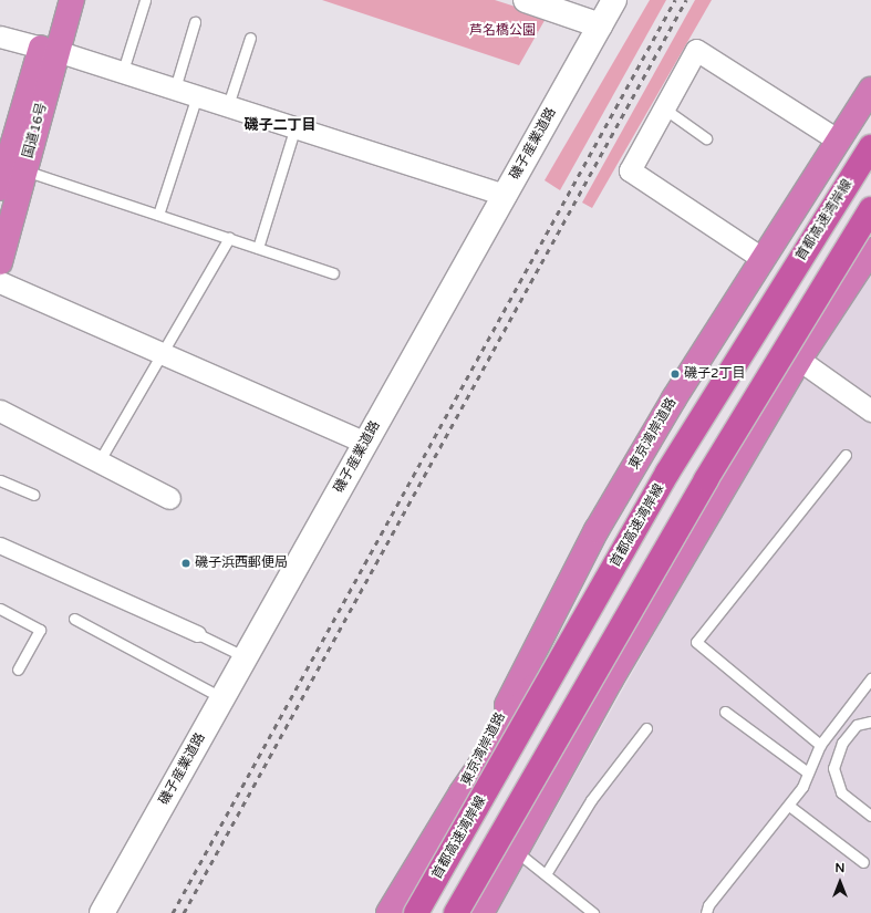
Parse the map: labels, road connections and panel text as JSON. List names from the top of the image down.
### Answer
{
  "streets": {
    "highway": ["国道16号", "首都高速湾岸線", "東京湾岸道路"],
    "street": ["磯子産業道路"]
  },
  "districts": ["磯子二丁目"],
  "parks": ["芦名橋公園"],
  "places": ["磯子2丁目", "磯子浜西郵便局"],
  "north": "top"
}
